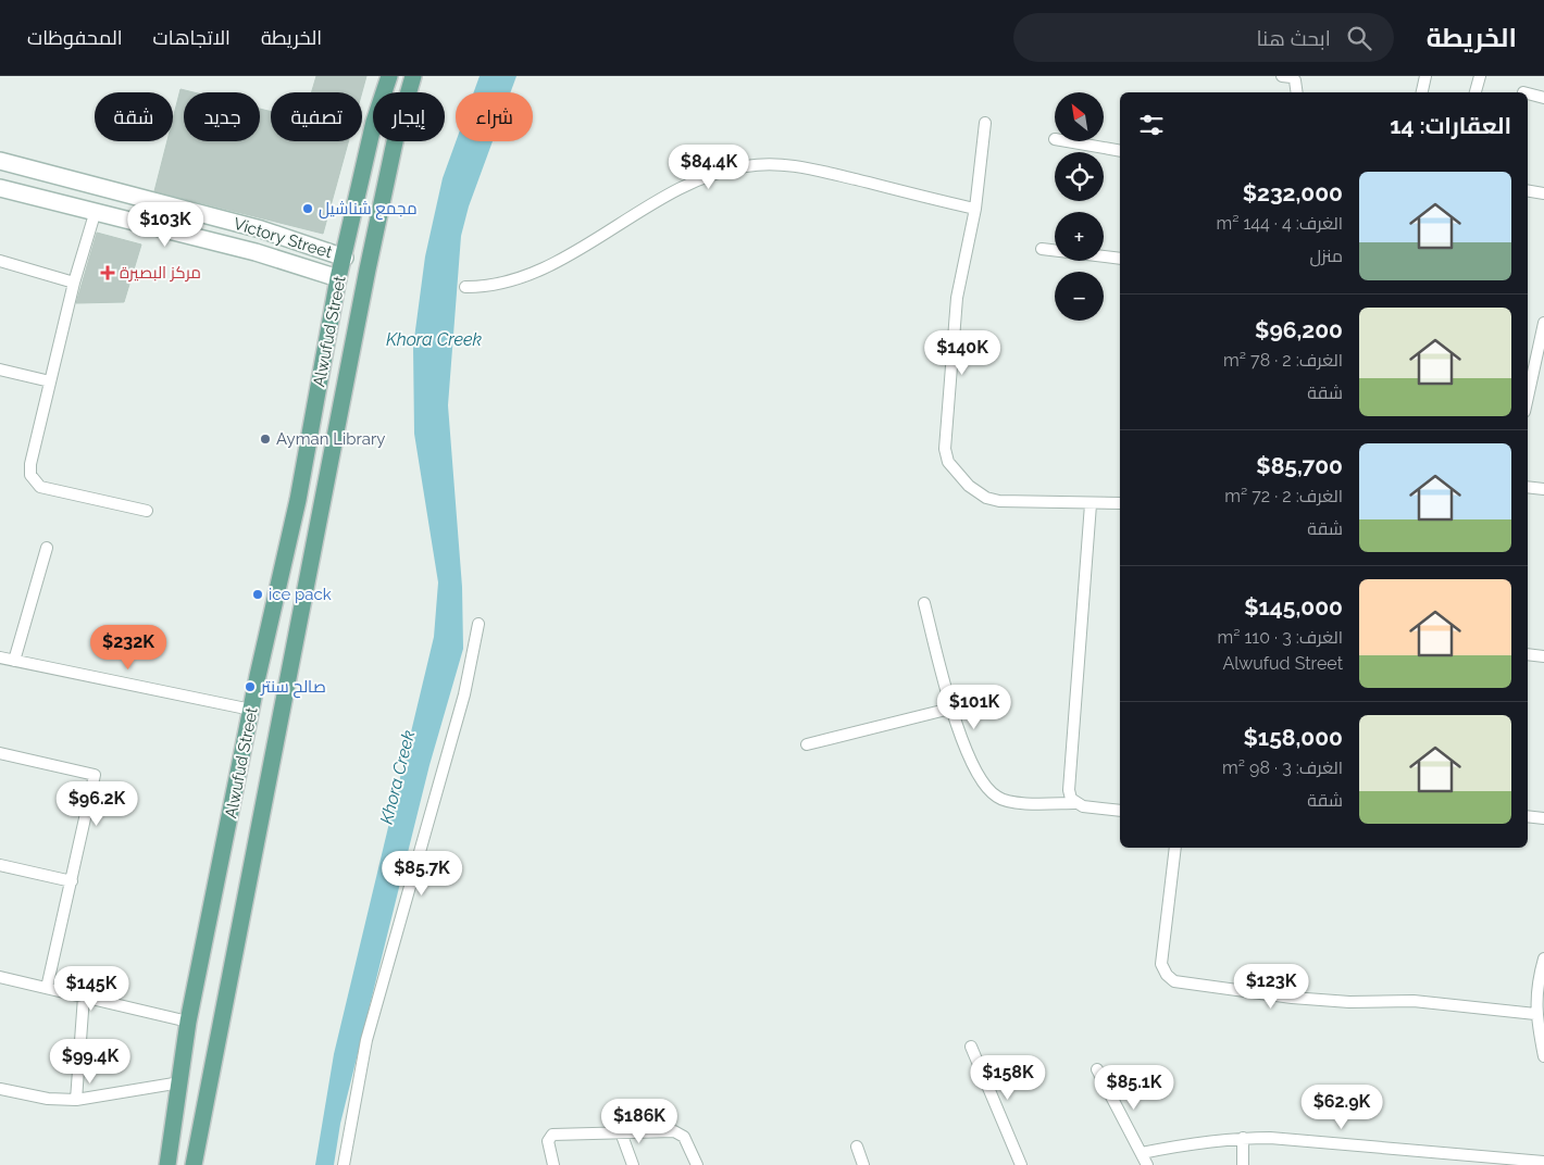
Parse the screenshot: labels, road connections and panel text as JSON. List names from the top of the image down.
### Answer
{
  "streets": {
    "main road": ["Alwufud Street"],
    "street": ["Victory Street"]
  },
  "crossings": [
    ["Victory Street", "Alwufud Street"]
  ],
  "water": ["Khora Creek"],
  "places": {
    "other": [
      "مجمع شناشيل",
      "Ayman Library",
      "ice pack",
      "صالح سنتر"
    ],
    "health": ["مركز البصيرة"]
  },
  "north": "top left",
  "page": {
    "header": "الخريطة",
    "search": "ابحث هنا",
    "nav": ["الخريطة", "الاتجاهات", "المحفوظات"],
    "map_buttons": ["+", "−"],
    "chip": [
      "شراء",
      "إيجار",
      "تصفية",
      "جديد",
      "شقة"
    ],
    "heading": "العقارات: 14",
    "price": [
      "$84.4K",
      "$103K",
      "$140K",
      "$232K",
      "$101K",
      "$96.2K",
      "$85.7K",
      "$123K",
      "$145K",
      "$99.4K",
      "$158K",
      "$85.1K",
      "$62.9K",
      "$186K"
    ],
    "list": [
      {
        "name": "$232,000",
        "note": "الغرف: 4 · 144 m² · منزل"
      },
      {
        "name": "$96,200",
        "note": "الغرف: 2 · 78 m² · شقة"
      },
      {
        "name": "$85,700",
        "note": "الغرف: 2 · 72 m² · شقة"
      },
      {
        "name": "$145,000",
        "note": "الغرف: 3 · 110 m² · Alwufud Street"
      },
      {
        "name": "$158,000",
        "note": "الغرف: 3 · 98 m² · شقة"
      }
    ]
  }
}
